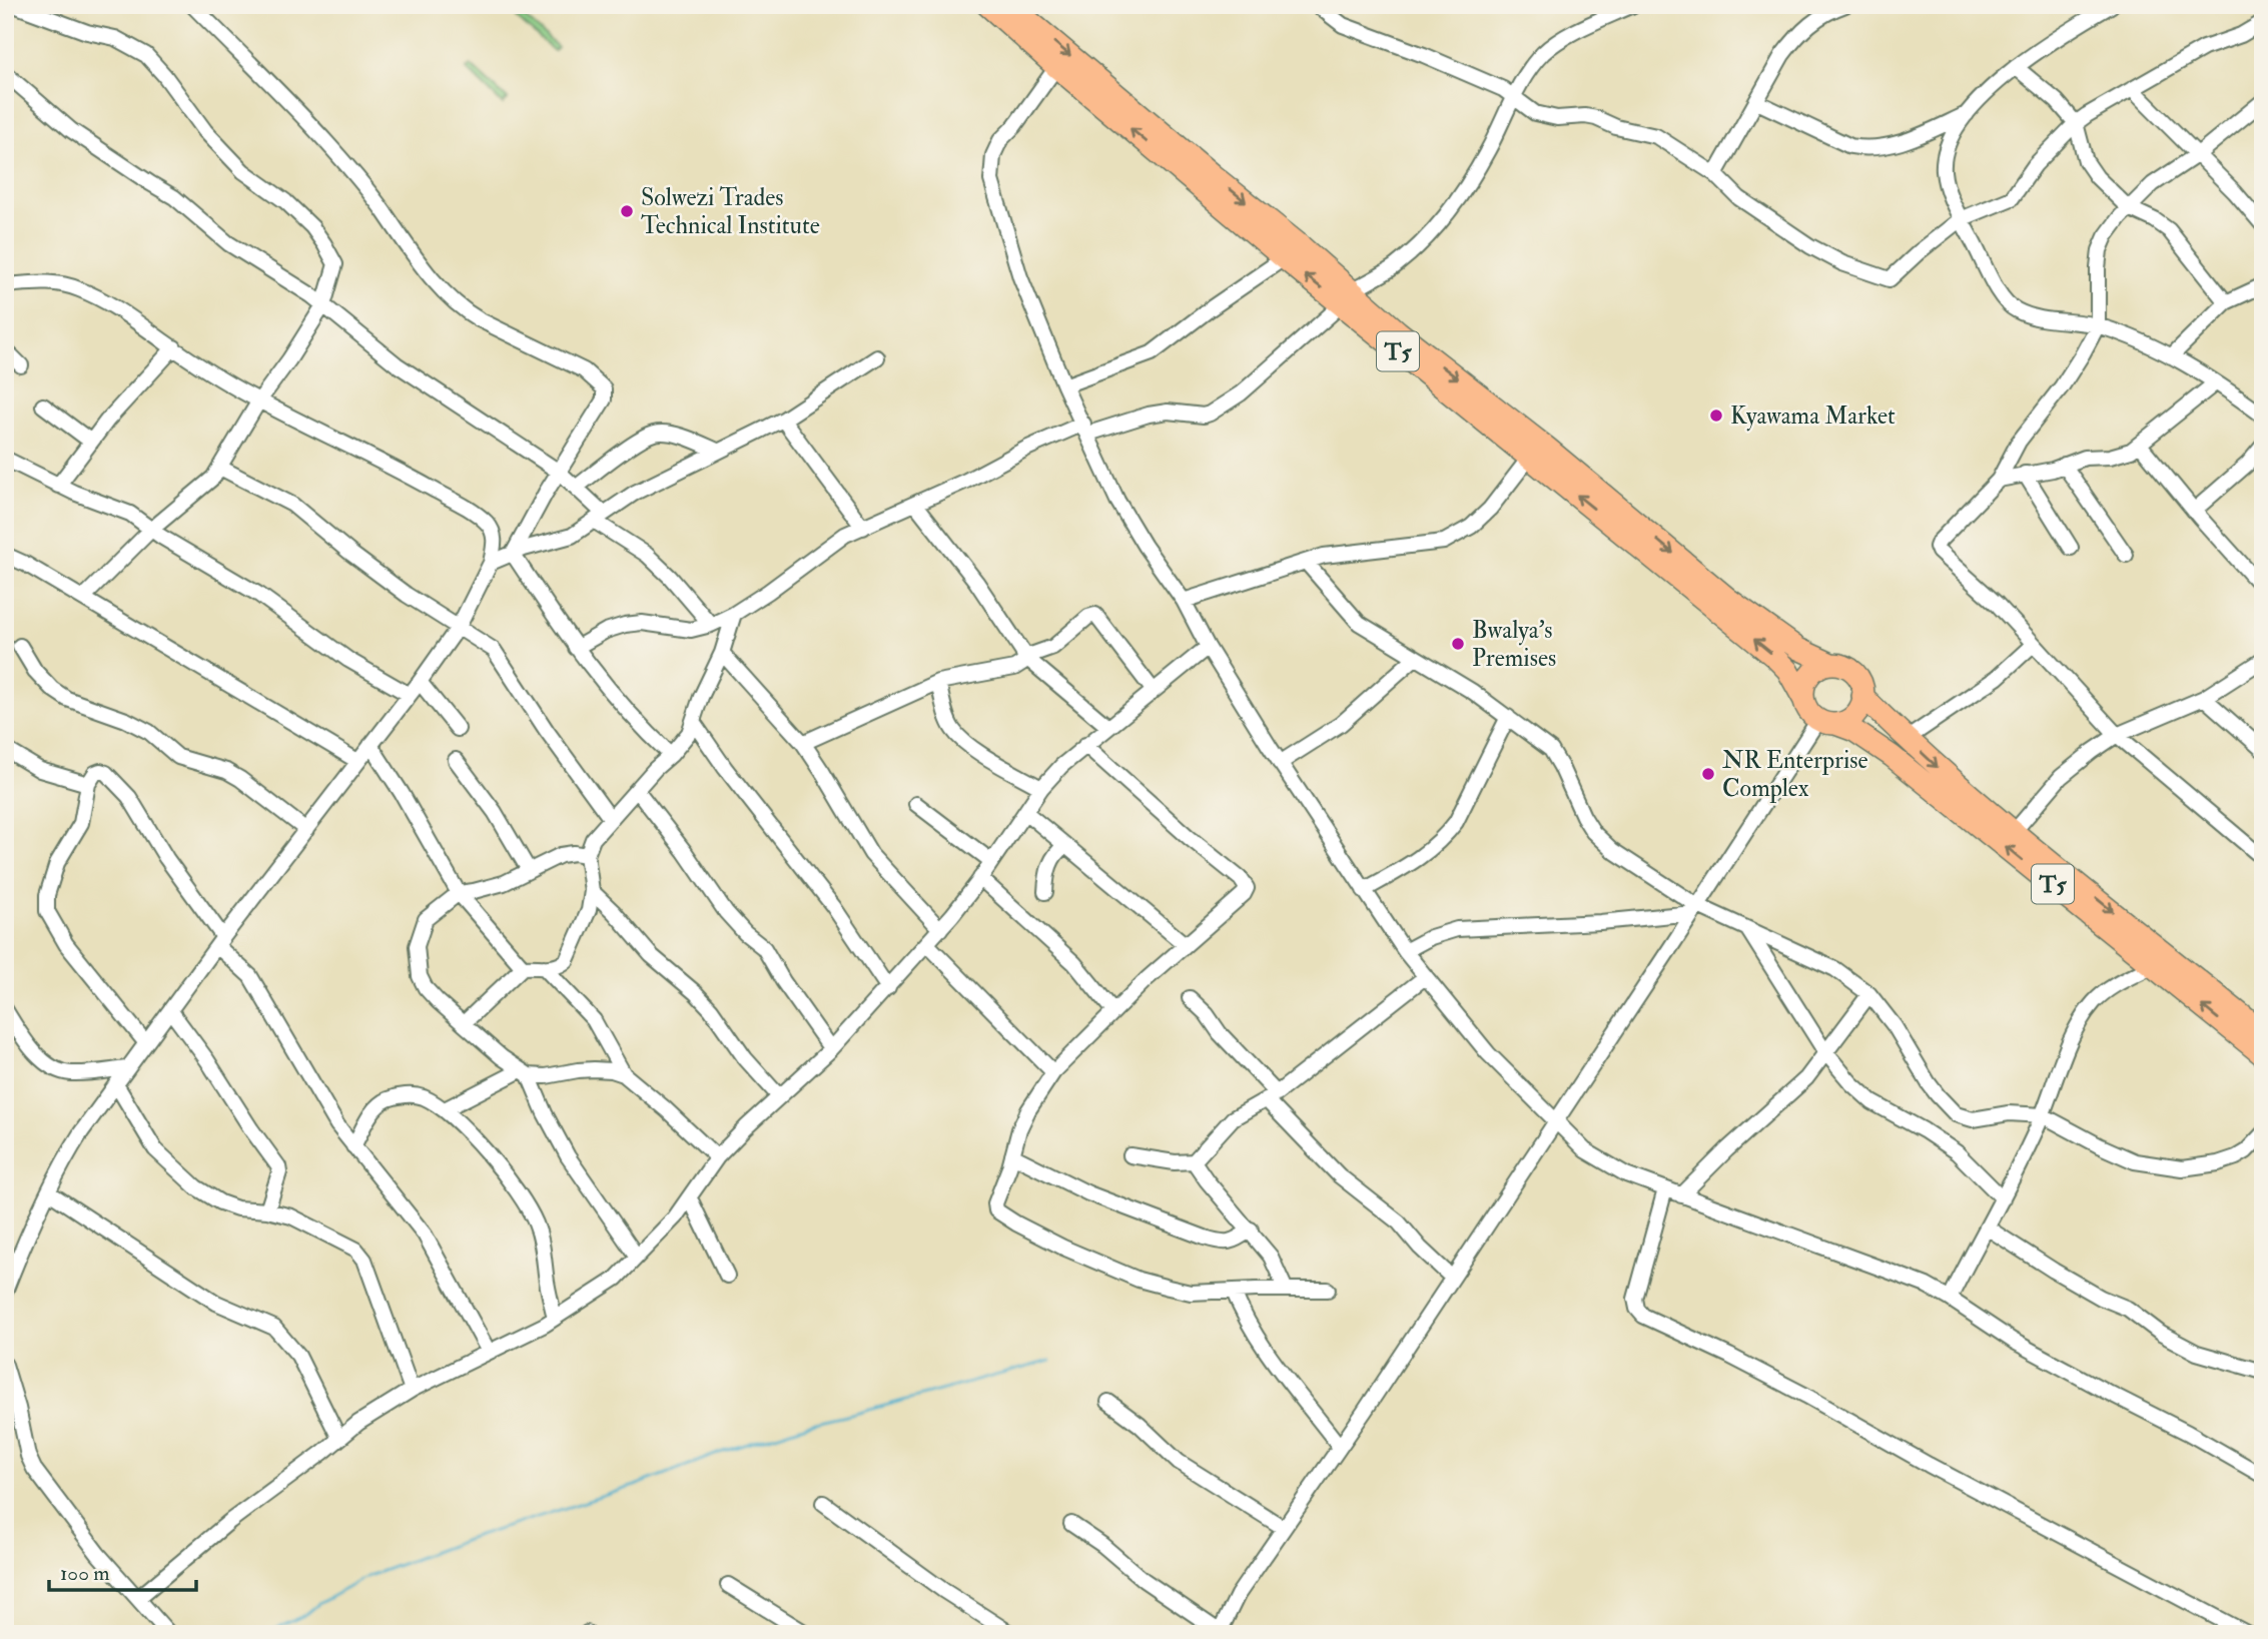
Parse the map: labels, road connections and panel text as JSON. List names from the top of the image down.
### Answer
{
  "streets": {
    "highway": ["T5"]
  },
  "places": [
    "Solwezi Trades Technical Institute",
    "Kyawama Market",
    "Bwalya's Premises",
    "NR Enterprise Complex"
  ],
  "scale_bar": "100 m"
}
